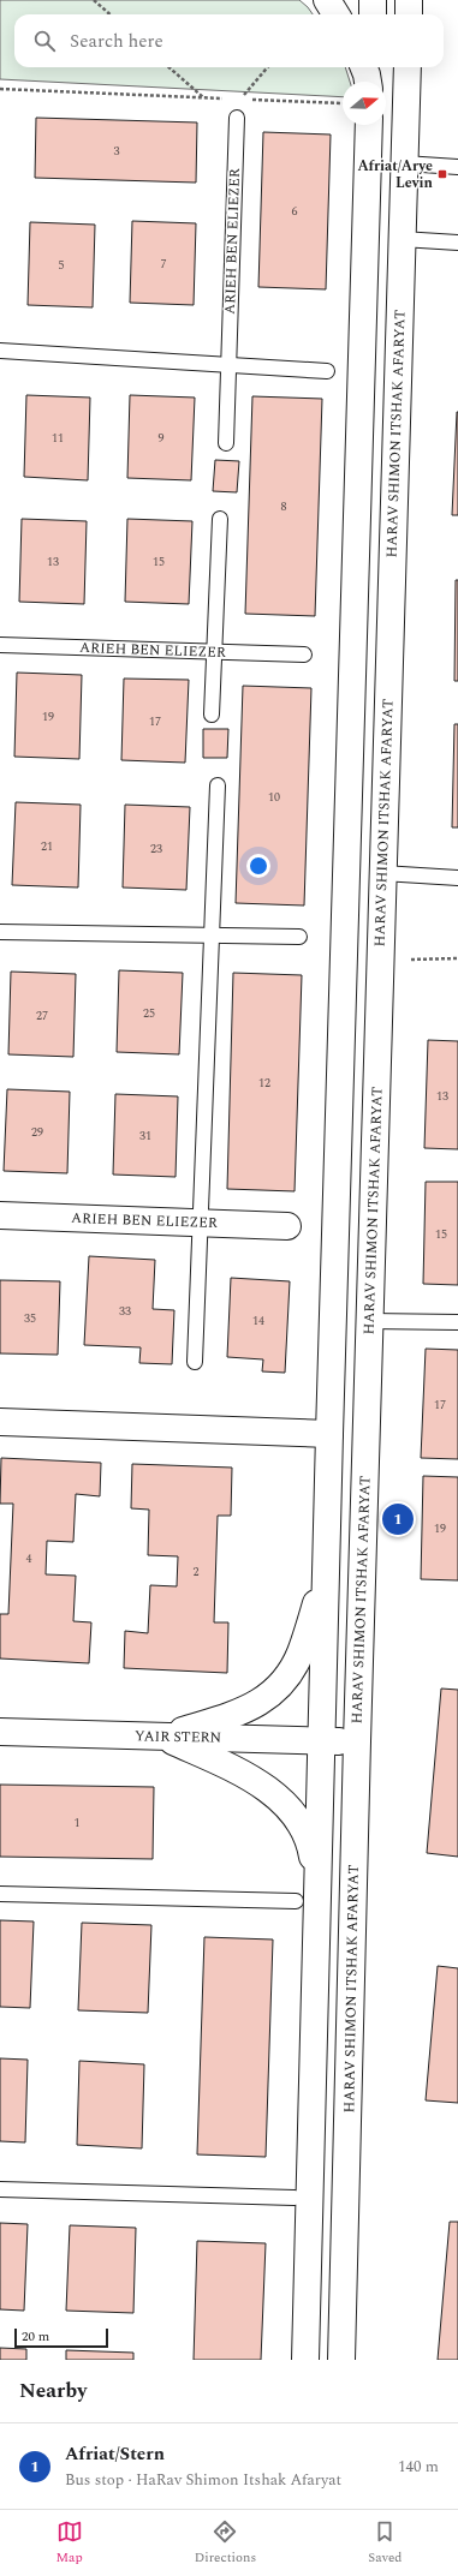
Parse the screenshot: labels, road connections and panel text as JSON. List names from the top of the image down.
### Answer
{
  "streets": {
    "street": ["ARIEH BEN ELIEZER", "HARAV SHIMON ITSHAK AFARYAT", "YAIR STERN"]
  },
  "crossings": [
    ["HARAV SHIMON ITSHAK AFARYAT", "YAIR STERN"]
  ],
  "places": {
    "transit": ["Afriat/Arye Levin"]
  },
  "house_numbers": [
    "3",
    "6",
    "7",
    "5",
    "11",
    "9",
    "8",
    "13",
    "15",
    "19",
    "17",
    "10",
    "21",
    "23",
    "25",
    "27",
    "12",
    "13",
    "29",
    "31",
    "15",
    "33",
    "35",
    "14",
    "17",
    "19",
    "4",
    "2",
    "1"
  ],
  "scale_bar": "20 m",
  "north": "right",
  "page": {
    "search": "Search here",
    "pins": "1",
    "scale": "20 m",
    "heading": "Nearby",
    "list": [
      {
        "mark": "1",
        "name": "Afriat/Stern",
        "note": "Bus stop · HaRav Shimon Itshak Afaryat",
        "value": "140 m"
      }
    ],
    "nav": ["Map", "Directions", "Saved"]
  }
}
